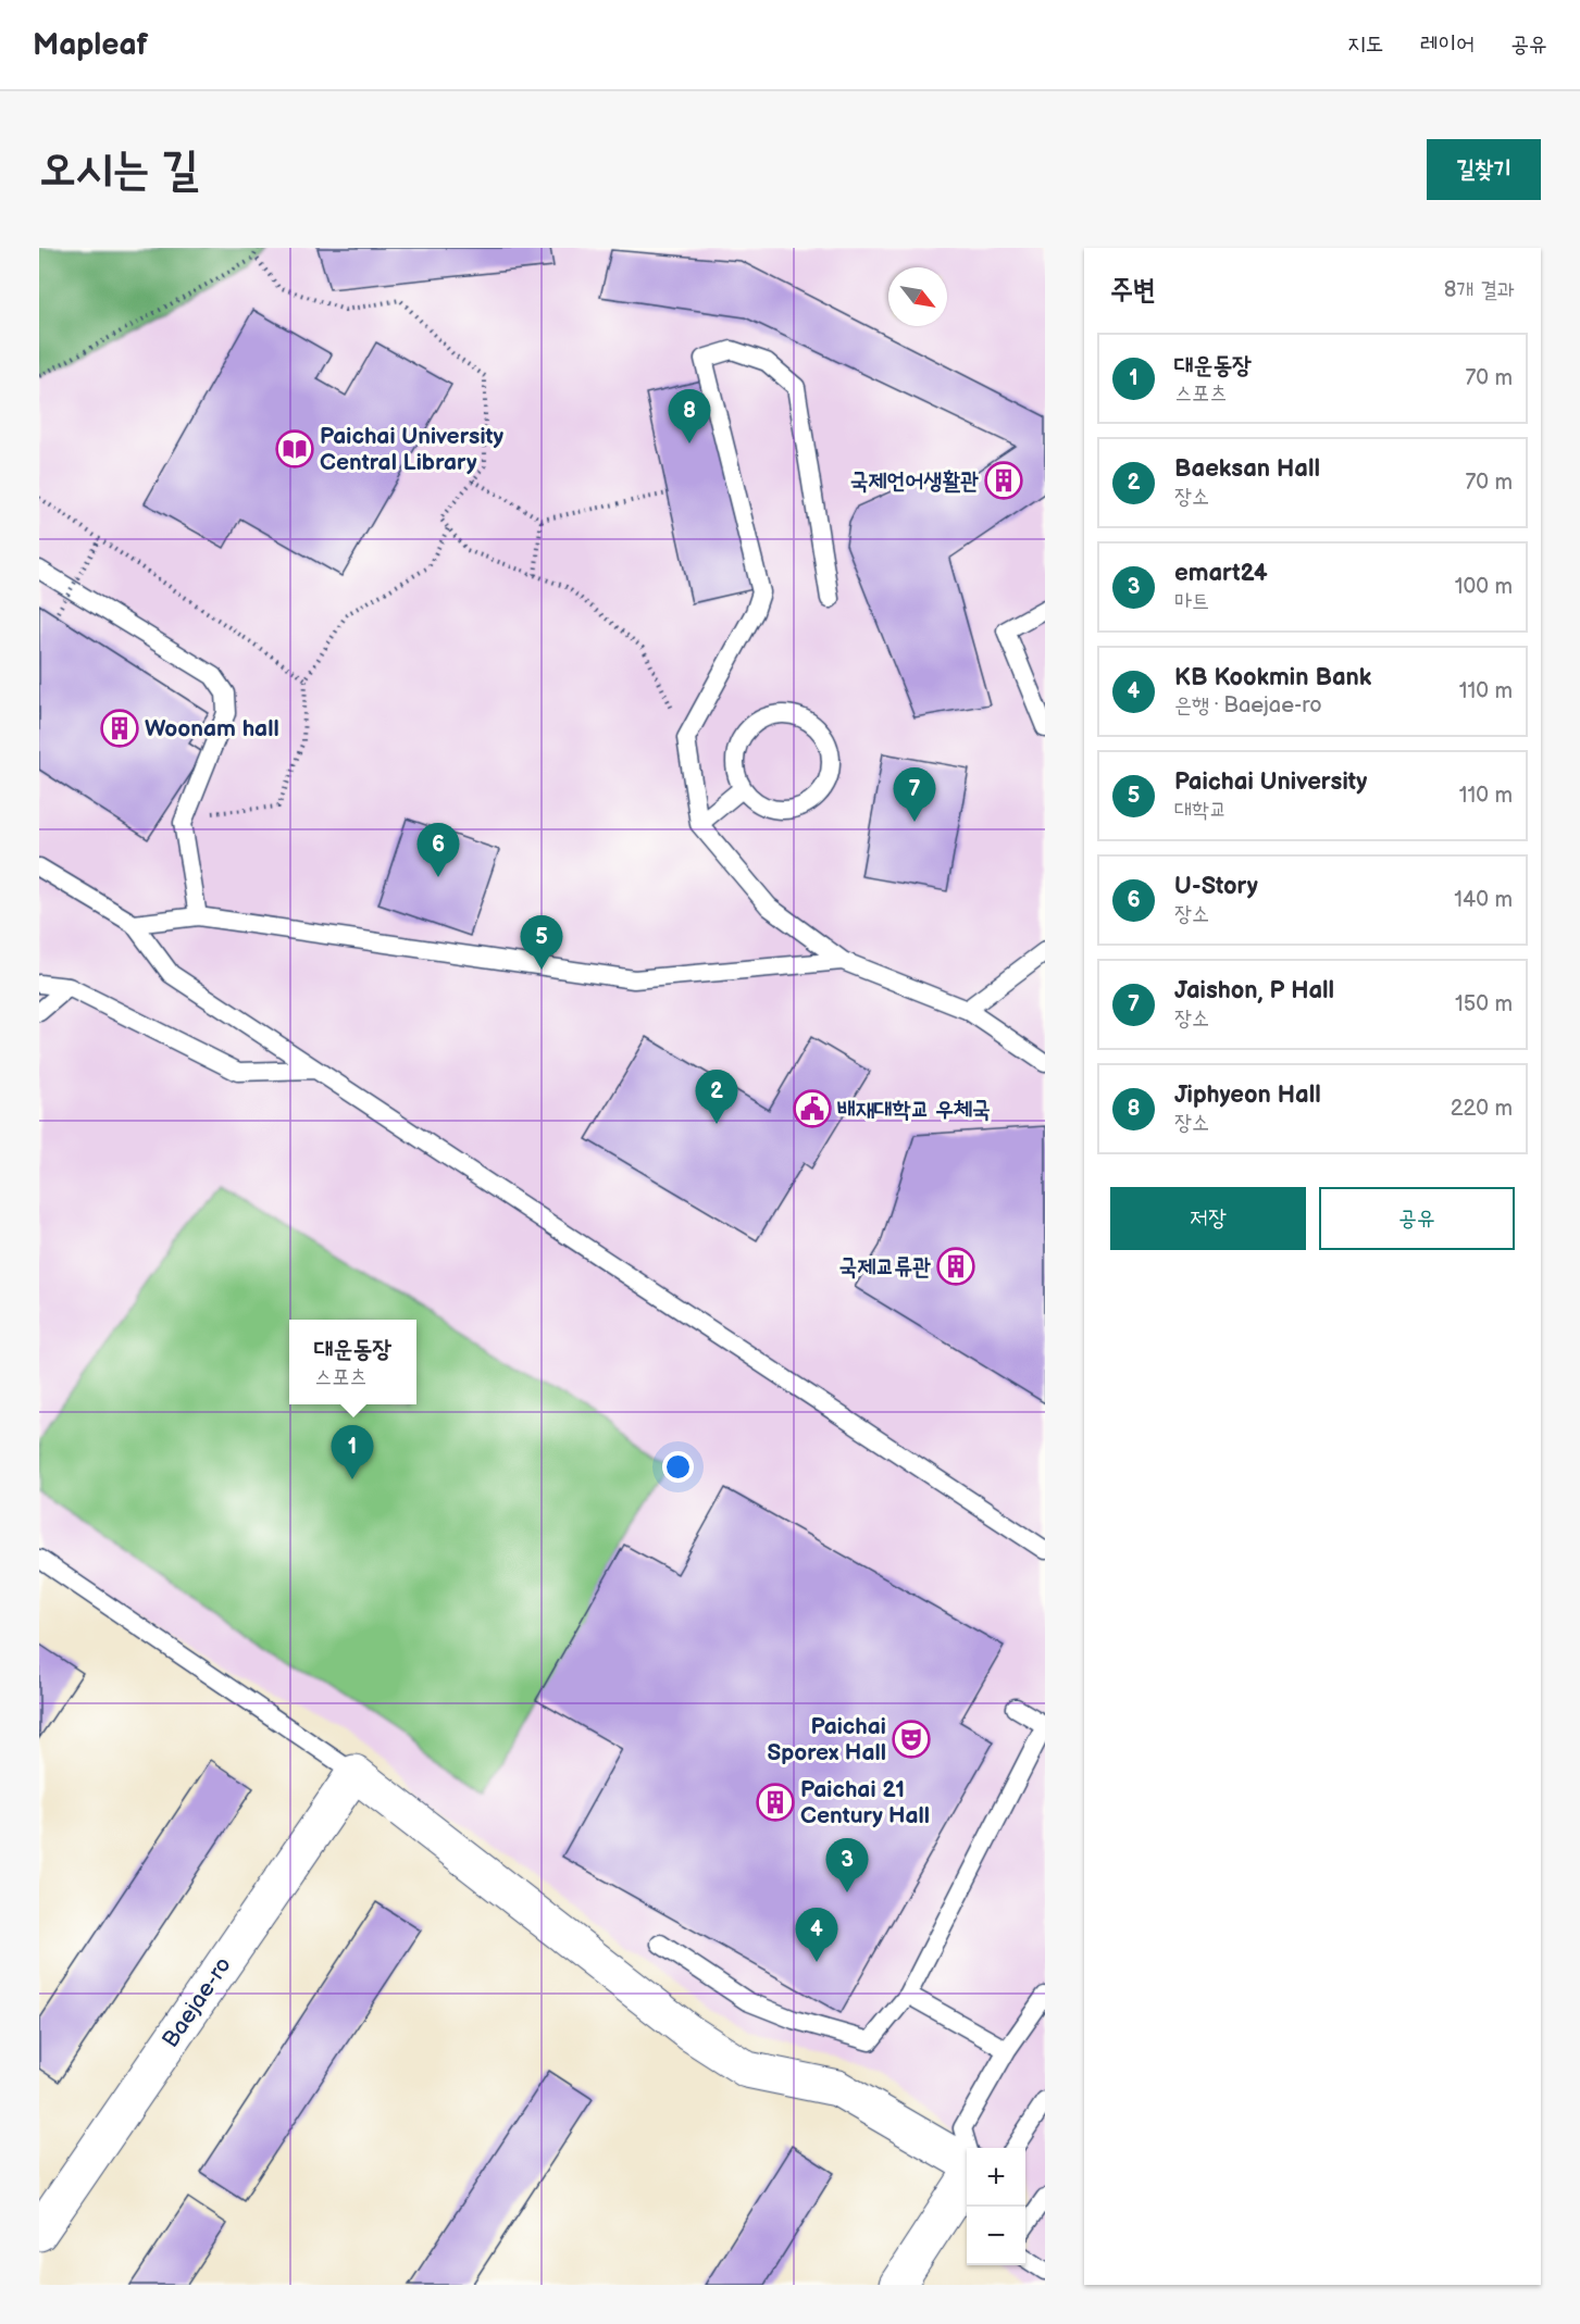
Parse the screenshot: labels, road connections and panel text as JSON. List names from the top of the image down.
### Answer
{
  "streets": {
    "street": ["Baejae-ro"]
  },
  "places": {
    "library": ["Paichai University Central Library"],
    "building": [
      "국제언어생활관",
      "Woonam hall",
      "국제교류관",
      "Paichai 21 Century Hall"
    ],
    "public building": ["배재대학교 우체국"],
    "theatre": ["Paichai Sporex Hall"]
  },
  "north": "bottom right",
  "page": {
    "header": "Mapleaf",
    "nav": ["지도", "레이어", "공유"],
    "buttons": [
      "길찾기",
      ["저장", "공유"]
    ],
    "title": "오시는 길",
    "heading": ["주변", "8개 결과"],
    "list": [
      {
        "mark": "1",
        "name": "대운동장",
        "note": "스포츠",
        "value": "70 m"
      },
      {
        "mark": "2",
        "name": "Baeksan Hall",
        "note": "장소",
        "value": "70 m"
      },
      {
        "mark": "3",
        "name": "emart24",
        "note": "마트",
        "value": "100 m"
      },
      {
        "mark": "4",
        "name": "KB Kookmin Bank",
        "note": "은행 · Baejae-ro",
        "value": "110 m"
      },
      {
        "mark": "5",
        "name": "Paichai University",
        "note": "대학교",
        "value": "110 m"
      },
      {
        "mark": "6",
        "name": "U-Story",
        "note": "장소",
        "value": "140 m"
      },
      {
        "mark": "7",
        "name": "Jaishon, P Hall",
        "note": "장소",
        "value": "150 m"
      },
      {
        "mark": "8",
        "name": "Jiphyeon Hall",
        "note": "장소",
        "value": "220 m"
      }
    ],
    "pins": [
      "8",
      "7",
      "6",
      "5",
      "2",
      "1",
      "3",
      "4"
    ],
    "popup": ["대운동장", "스포츠"],
    "map_buttons": ["+", "−"]
  }
}
